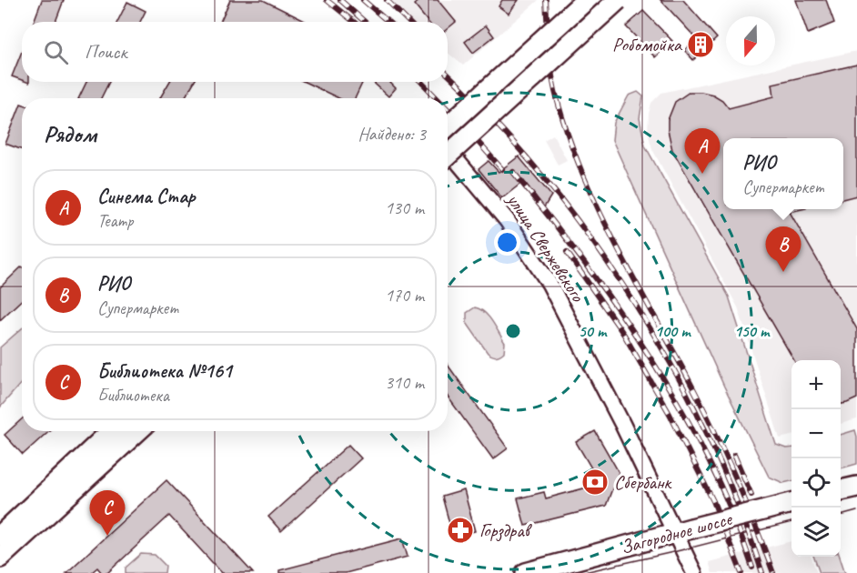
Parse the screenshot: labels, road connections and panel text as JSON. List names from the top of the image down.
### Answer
{
  "streets": {
    "main road": ["Загородное шоссе"],
    "street": ["улица Свержевского"]
  },
  "crossings": [
    ["улица Свержевского", "Загородное шоссе"]
  ],
  "places": {
    "building": ["Робомойка"],
    "bank": ["Сбербанк"],
    "pharmacy": ["Горздрав"]
  },
  "north": "bottom",
  "page": {
    "search": "Поиск",
    "heading": ["Рядом", "Найдено: 3"],
    "pins": ["A", "B", "C"],
    "popup": ["РИО", "Супермаркет"],
    "list": [
      {
        "mark": "A",
        "name": "Синема Стар",
        "note": "Театр",
        "value": "130 m"
      },
      {
        "mark": "B",
        "name": "РИО",
        "note": "Супермаркет",
        "value": "170 m"
      },
      {
        "mark": "C",
        "name": "Библиотека №161",
        "note": "Библиотека",
        "value": "310 m"
      }
    ],
    "map_buttons": ["+", "−"]
  },
  "rings": ["50 m", "100 m", "150 m"]
}
